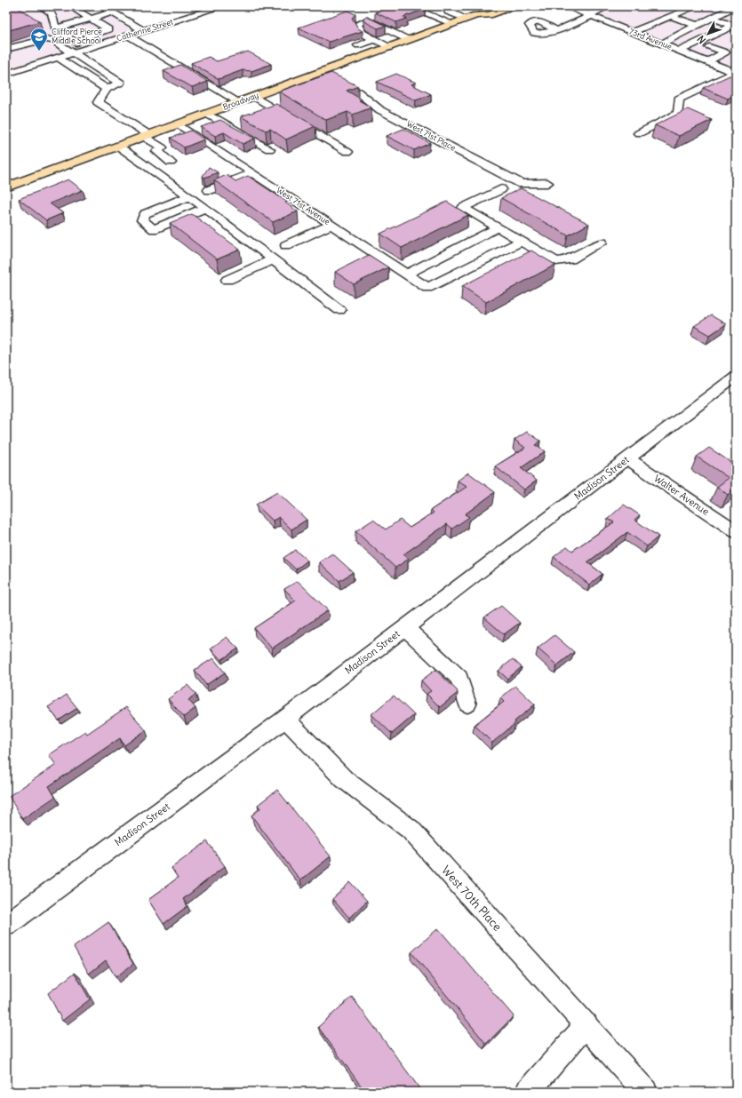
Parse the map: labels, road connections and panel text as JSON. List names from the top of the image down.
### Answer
{
  "streets": {
    "main road": ["Broadway"],
    "street": [
      "Catherine Street",
      "73rd Avenue",
      "West 71st Place",
      "West 71st Avenue",
      "Madison Street",
      "Walter Avenue",
      "West 70th Place"
    ]
  },
  "crossings": [
    ["Broadway", "West 71st Place"],
    ["Broadway", "West 71st Avenue"],
    ["Madison Street", "Walter Avenue"],
    ["Madison Street", "West 70th Place"]
  ],
  "places": {
    "school or university": ["Clifford Pierce Middle School"]
  },
  "north": "bottom left"
}
